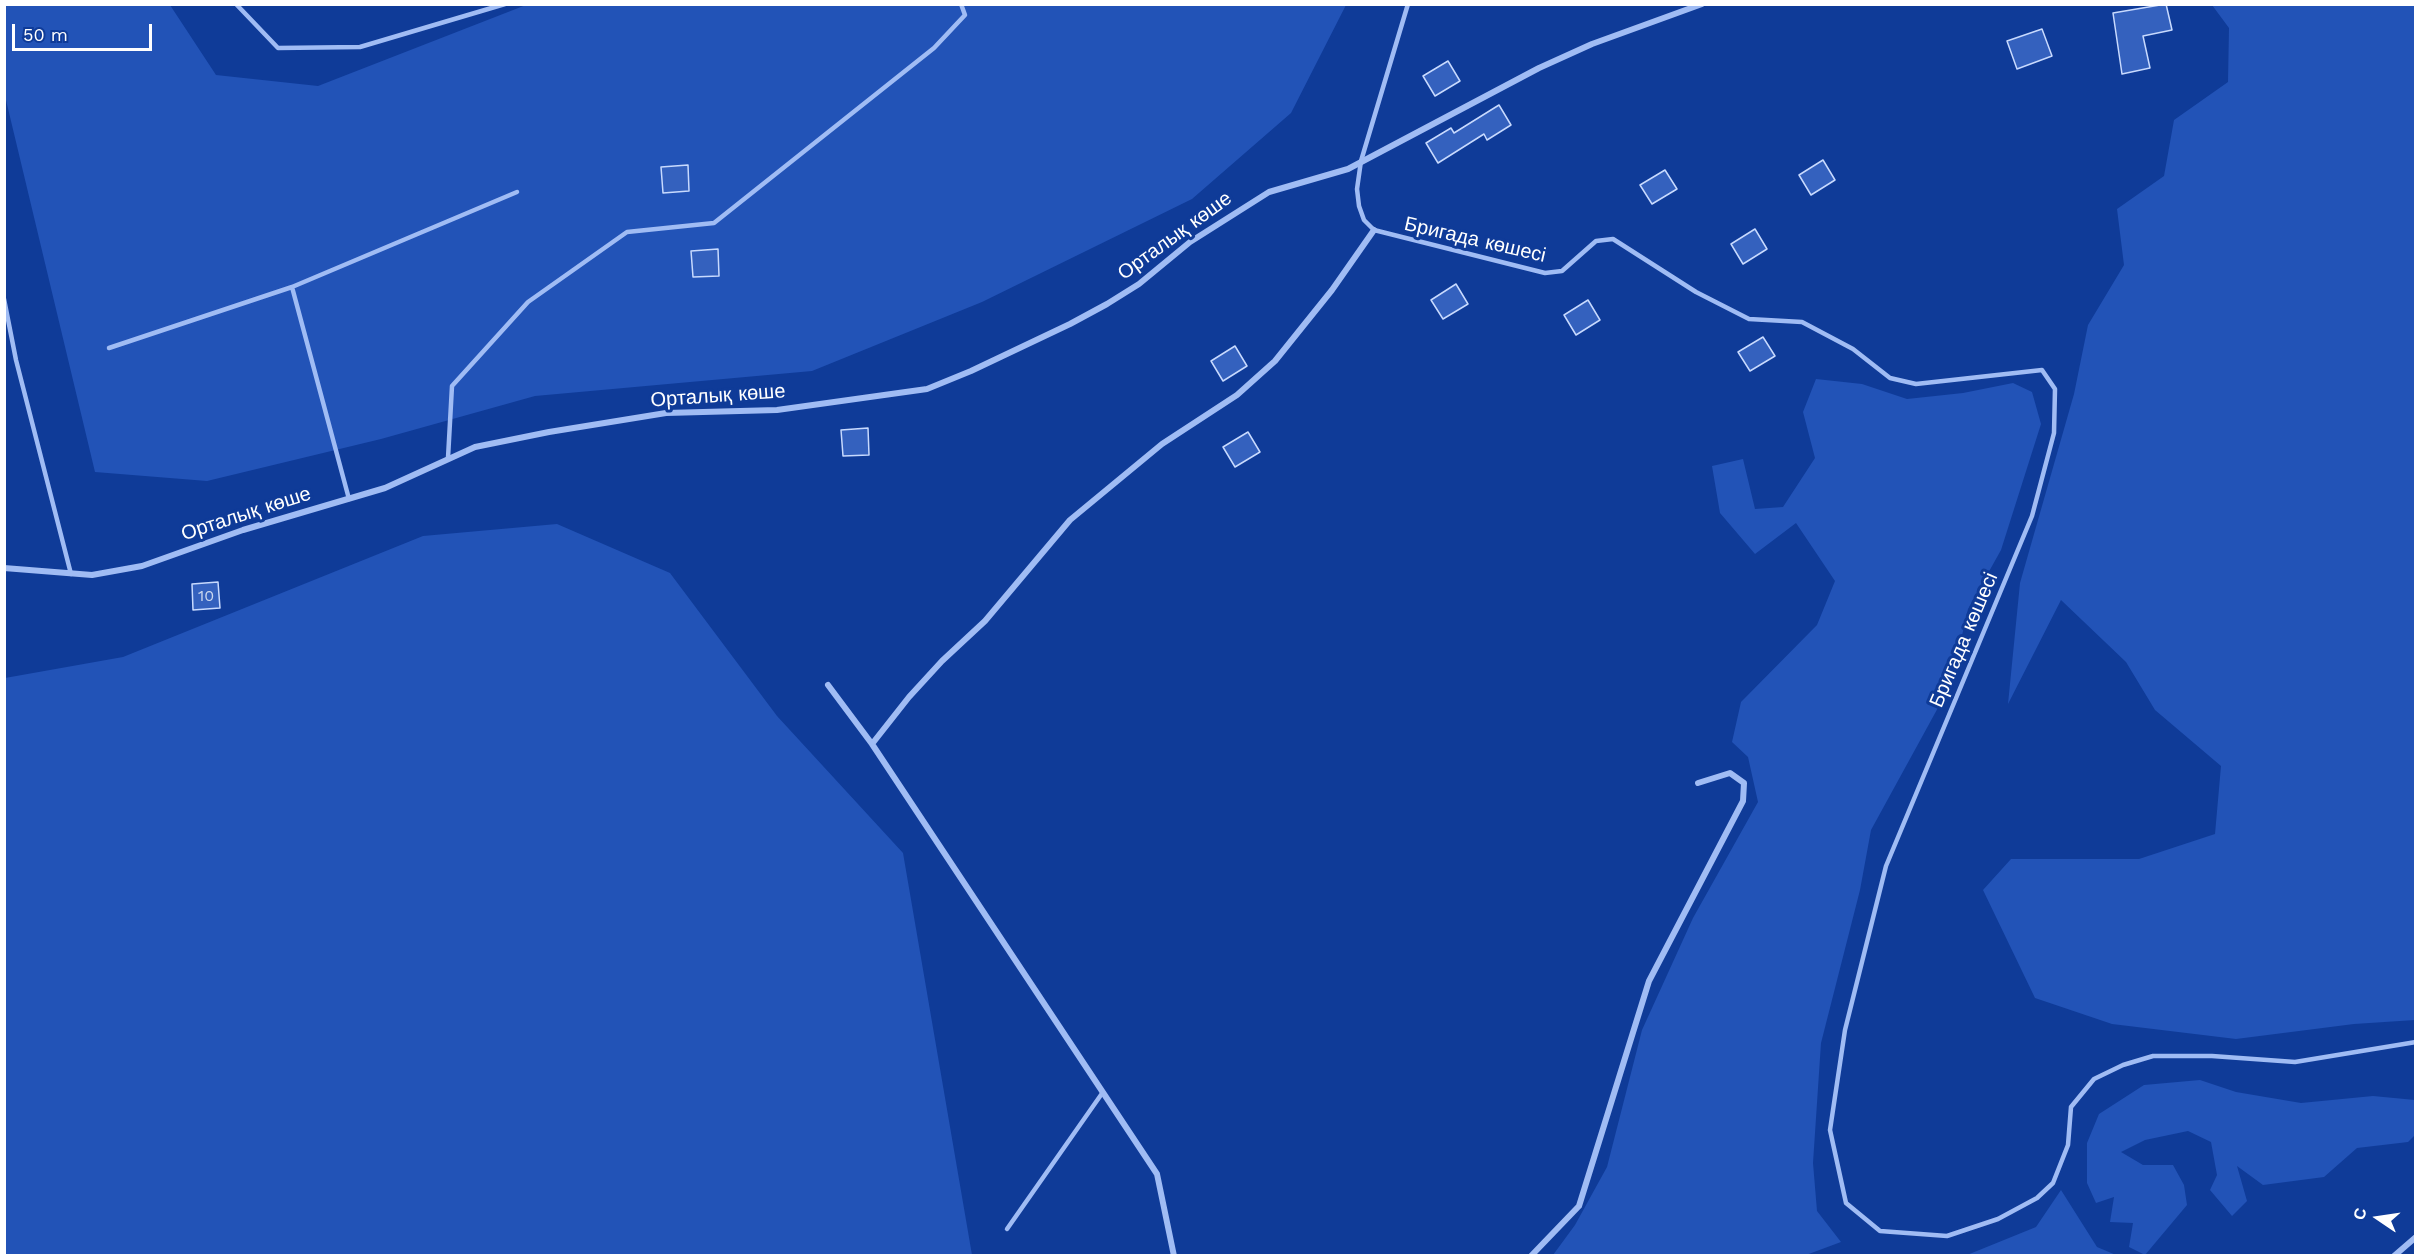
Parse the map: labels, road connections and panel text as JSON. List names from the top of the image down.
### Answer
{
  "streets": {
    "street": ["Орталық көше"],
    "lane": ["Бригада көшесі"]
  },
  "crossings": [
    ["Орталық көше", "Бригада көшесі"]
  ],
  "house_numbers": ["10"],
  "scale_bar": "50 m",
  "north": "left"
}
